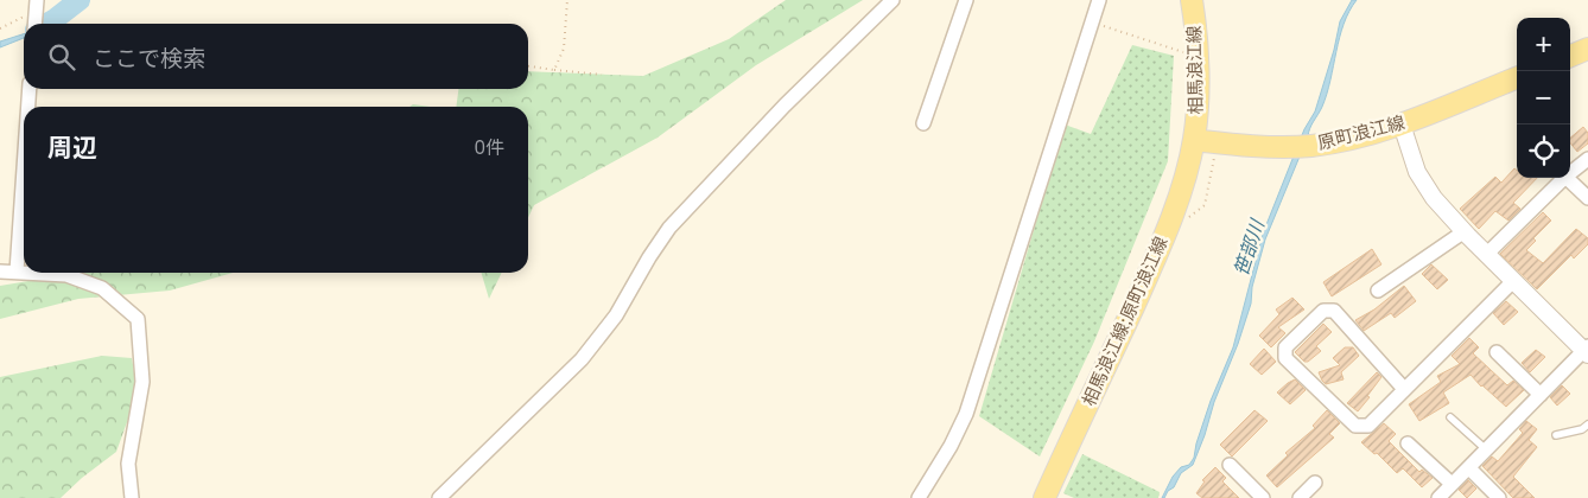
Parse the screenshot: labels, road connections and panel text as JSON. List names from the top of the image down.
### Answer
{
  "streets": {
    "main road": ["相馬浪江線", "原町浪江線", "相馬浪江線;原町浪江線"]
  },
  "crossings": [
    ["相馬浪江線", "原町浪江線"],
    ["相馬浪江線", "相馬浪江線;原町浪江線"],
    ["原町浪江線", "相馬浪江線;原町浪江線"]
  ],
  "water": ["笹部川"],
  "page": {
    "map_buttons": ["+", "−"],
    "search": "ここで検索",
    "heading": ["周辺", "0件"]
  }
}
